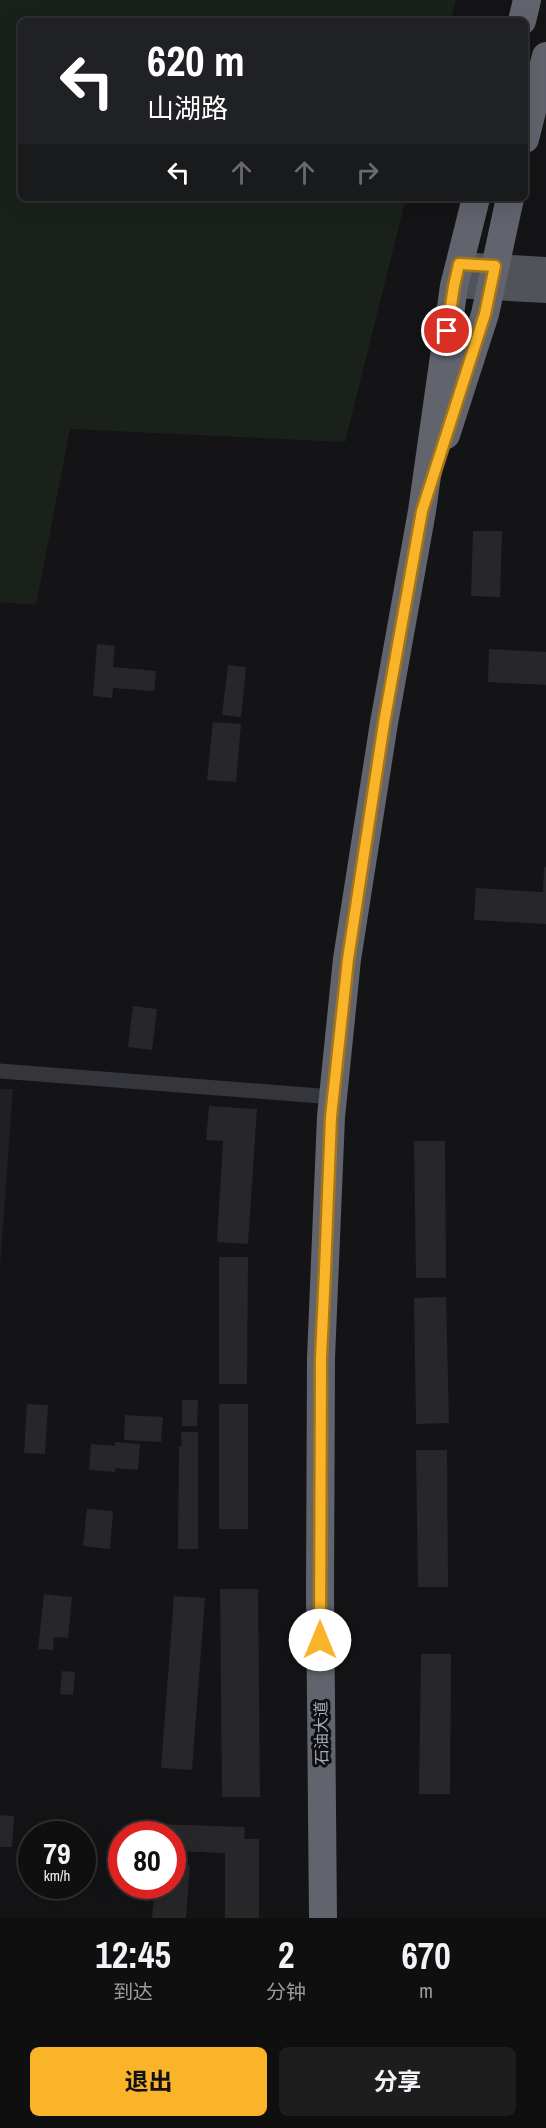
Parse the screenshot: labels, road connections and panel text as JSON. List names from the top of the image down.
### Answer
{
  "streets": {
    "highway": ["石油大道"]
  },
  "page": {
    "turn": ["620 m", "山湖路"],
    "speed": "79 km/h",
    "limit": "80",
    "eta": [
      "12:45",
      "到达",
      "2",
      "分钟",
      "670",
      "m"
    ],
    "buttons": ["退出", "分享"]
  }
}
